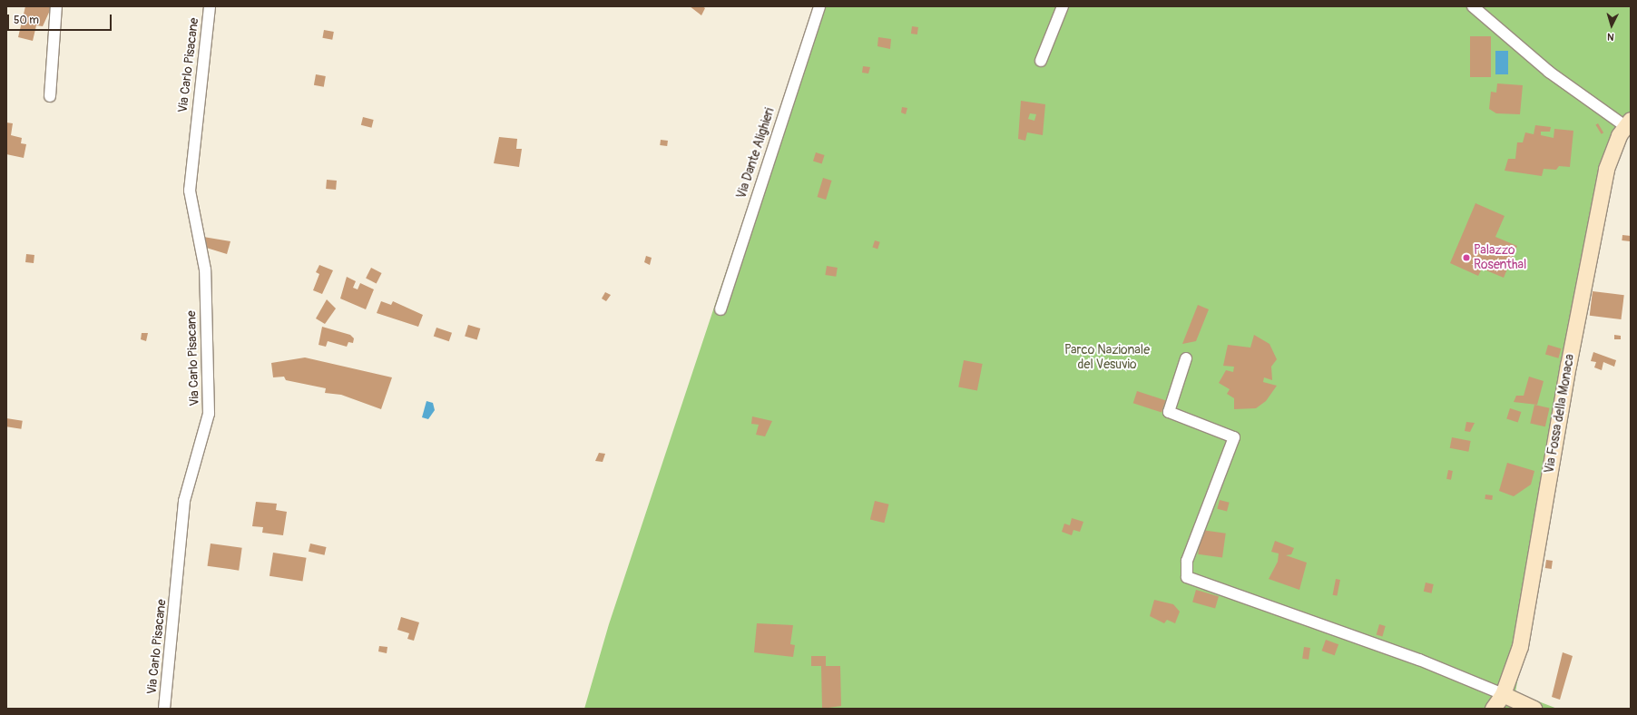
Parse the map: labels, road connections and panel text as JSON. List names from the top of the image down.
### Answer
{
  "streets": {
    "street": ["Via Carlo Pisacane", "Via Dante Alighieri", "Via Fossa della Monaca"]
  },
  "parks": ["Parco Nazionale del Vesuvio"],
  "places": ["Palazzo Rosenthal"],
  "scale_bar": "50 m",
  "north": "bottom"
}
